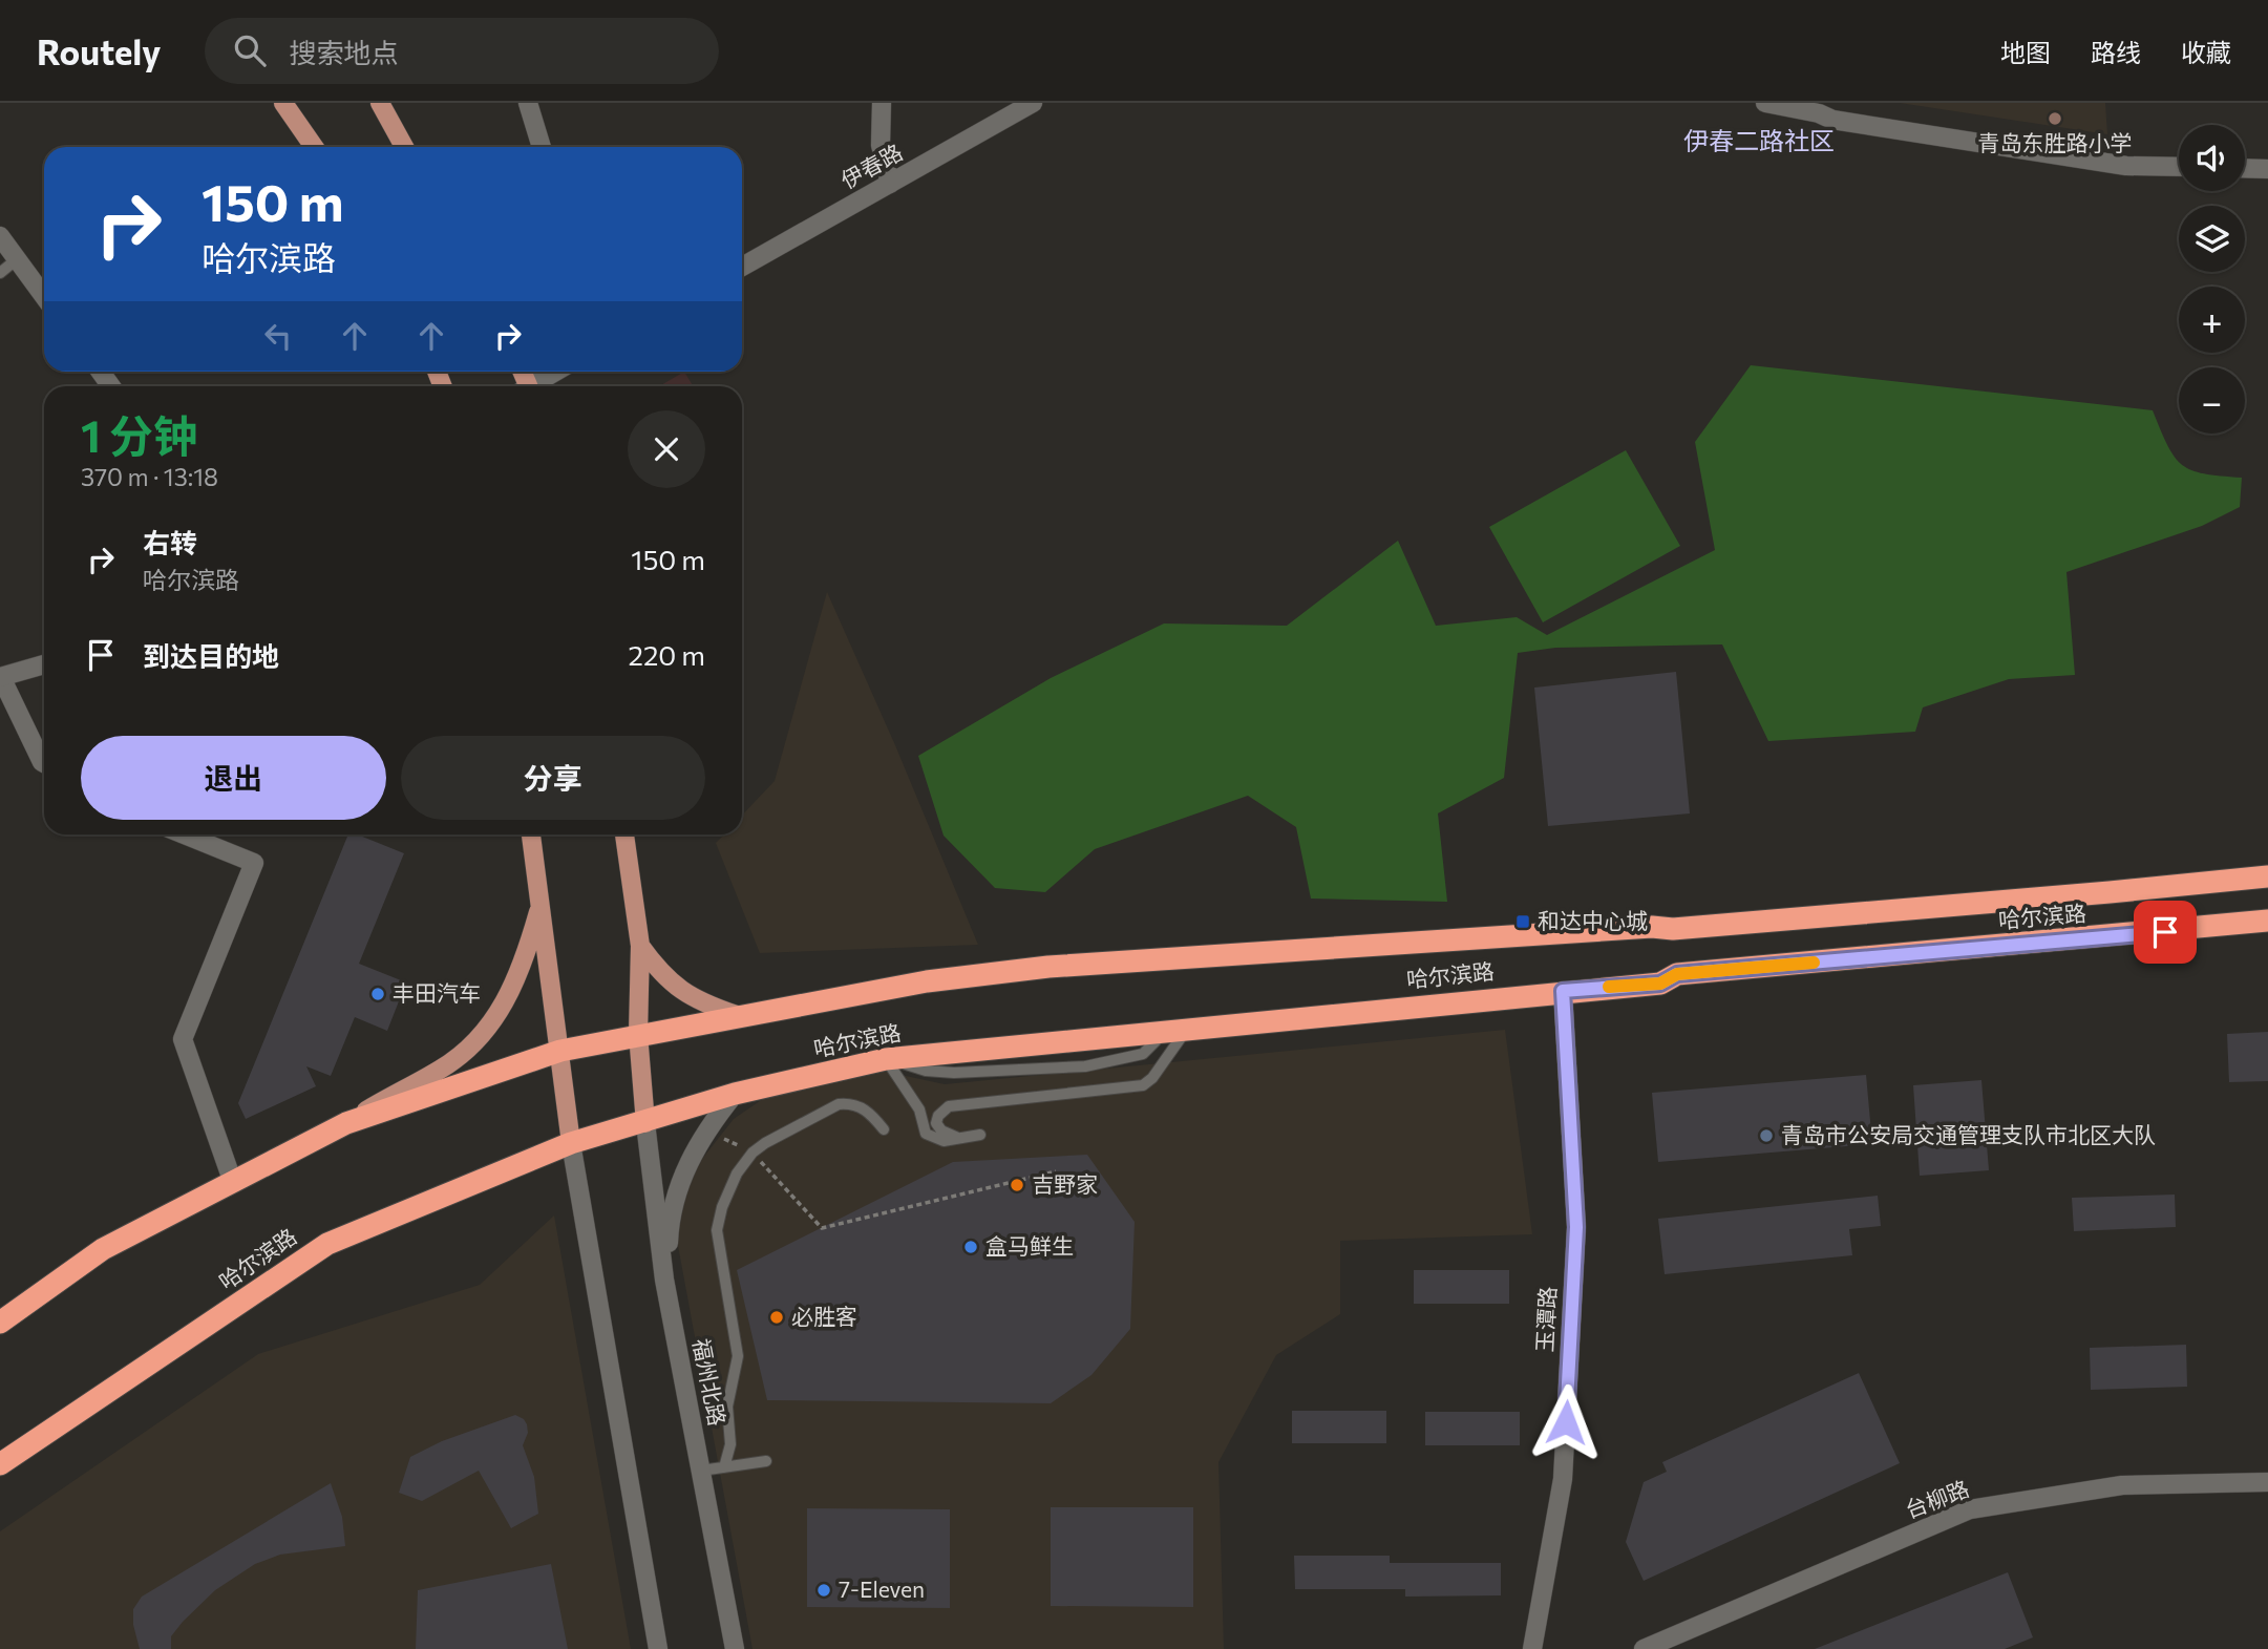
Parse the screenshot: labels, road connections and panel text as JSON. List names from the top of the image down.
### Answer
{
  "streets": {
    "highway": ["哈尔滨路"],
    "street": [
      "伊春路",
      "玉潭路",
      "福州北路",
      "台柳路"
    ]
  },
  "crossings": [
    ["哈尔滨路", "玉潭路"],
    ["哈尔滨路", "福州北路"]
  ],
  "districts": ["伊春二路社区"],
  "places": {
    "other": [
      "青岛东胜路小学",
      "丰田汽车",
      "青岛市公安局交通管理支队市北区大队",
      "吉野家",
      "盒马鲜生",
      "必胜客",
      "7-Eleven"
    ],
    "transit": ["和达中心城"]
  },
  "page": {
    "header": "Routely",
    "search": "搜索地点",
    "nav": ["地图", "路线", "收藏"],
    "map_buttons": ["+", "−"],
    "turn": ["150 m", "哈尔滨路"],
    "heading": ["1 分钟", "370 m · 13:18"],
    "list": [
      {
        "name": "右转",
        "note": "哈尔滨路",
        "value": "150 m"
      },
      {
        "name": "到达目的地",
        "value": "220 m"
      }
    ],
    "buttons": ["退出", "分享"]
  }
}
